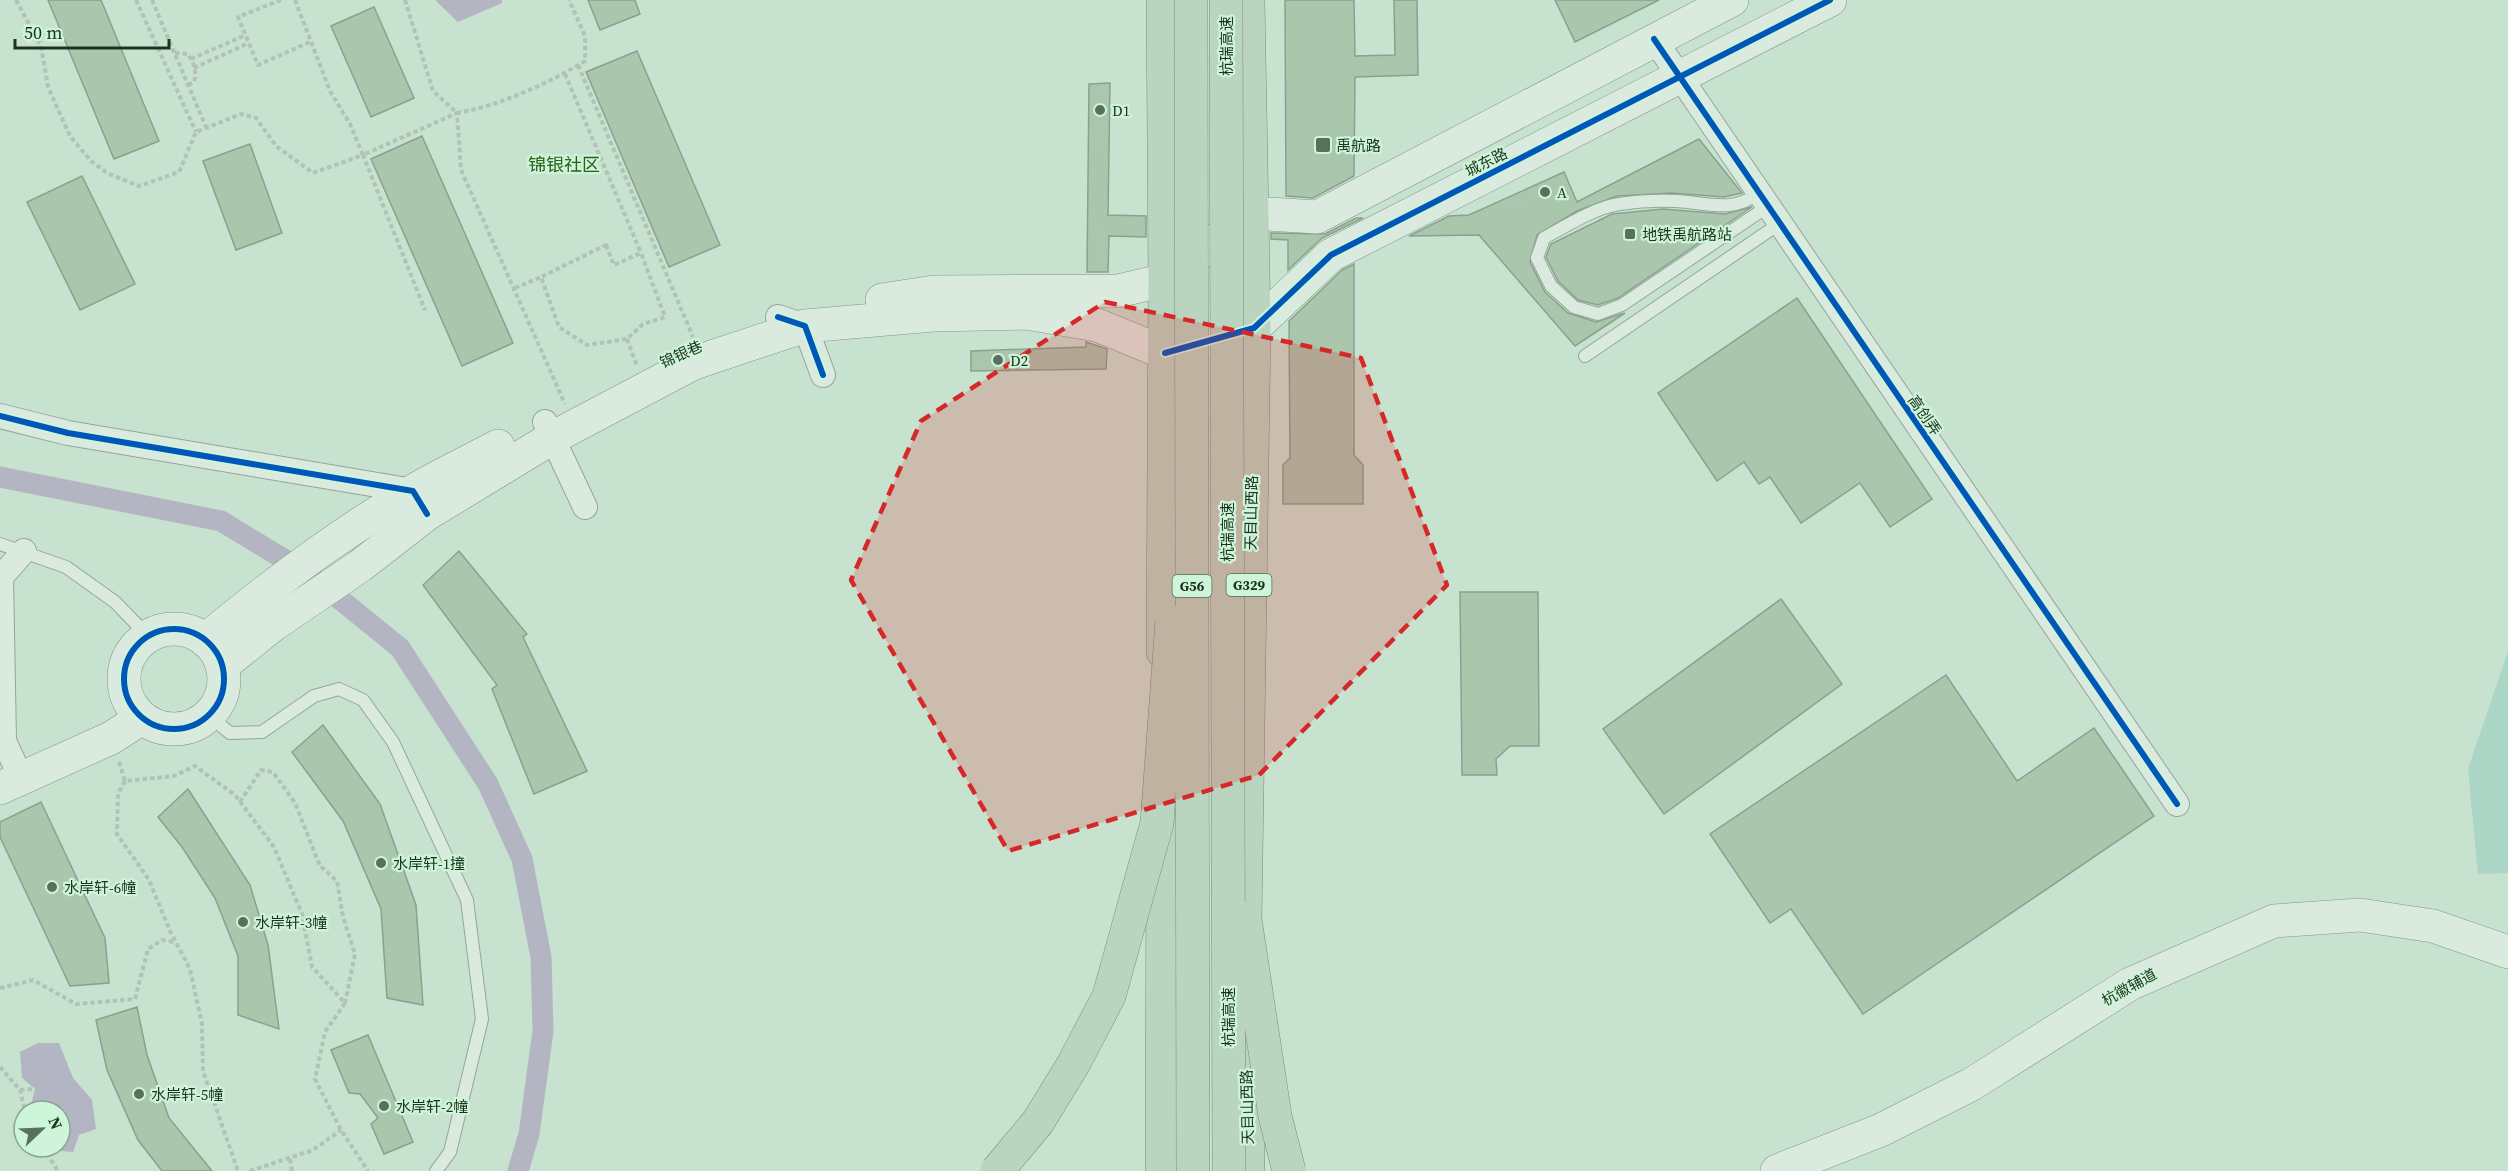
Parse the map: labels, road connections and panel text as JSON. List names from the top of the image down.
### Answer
{
  "streets": {
    "highway": [
      "杭瑞高速",
      "天目山西路",
      "G329",
      "G56"
    ],
    "main road": ["城东路", "锦银巷", "杭徽辅道"],
    "street": ["高创弄"]
  },
  "crossings": [
    ["城东路", "锦银巷"],
    ["城东路", "高创弄"],
    ["城东路", "天目山西路"],
    ["城东路", "G56"],
    ["锦银巷", "G56"]
  ],
  "districts": ["锦银社区"],
  "places": {
    "other": [
      "D1",
      "A",
      "D2",
      "水岸轩-1撞",
      "水岸轩-6幢",
      "水岸轩-3幢",
      "水岸轩-5幢",
      "水岸轩-2幢"
    ],
    "transit": ["禹航路", "地铁禹航路站"]
  },
  "scale_bar": "50 m",
  "north": "top right"
}
